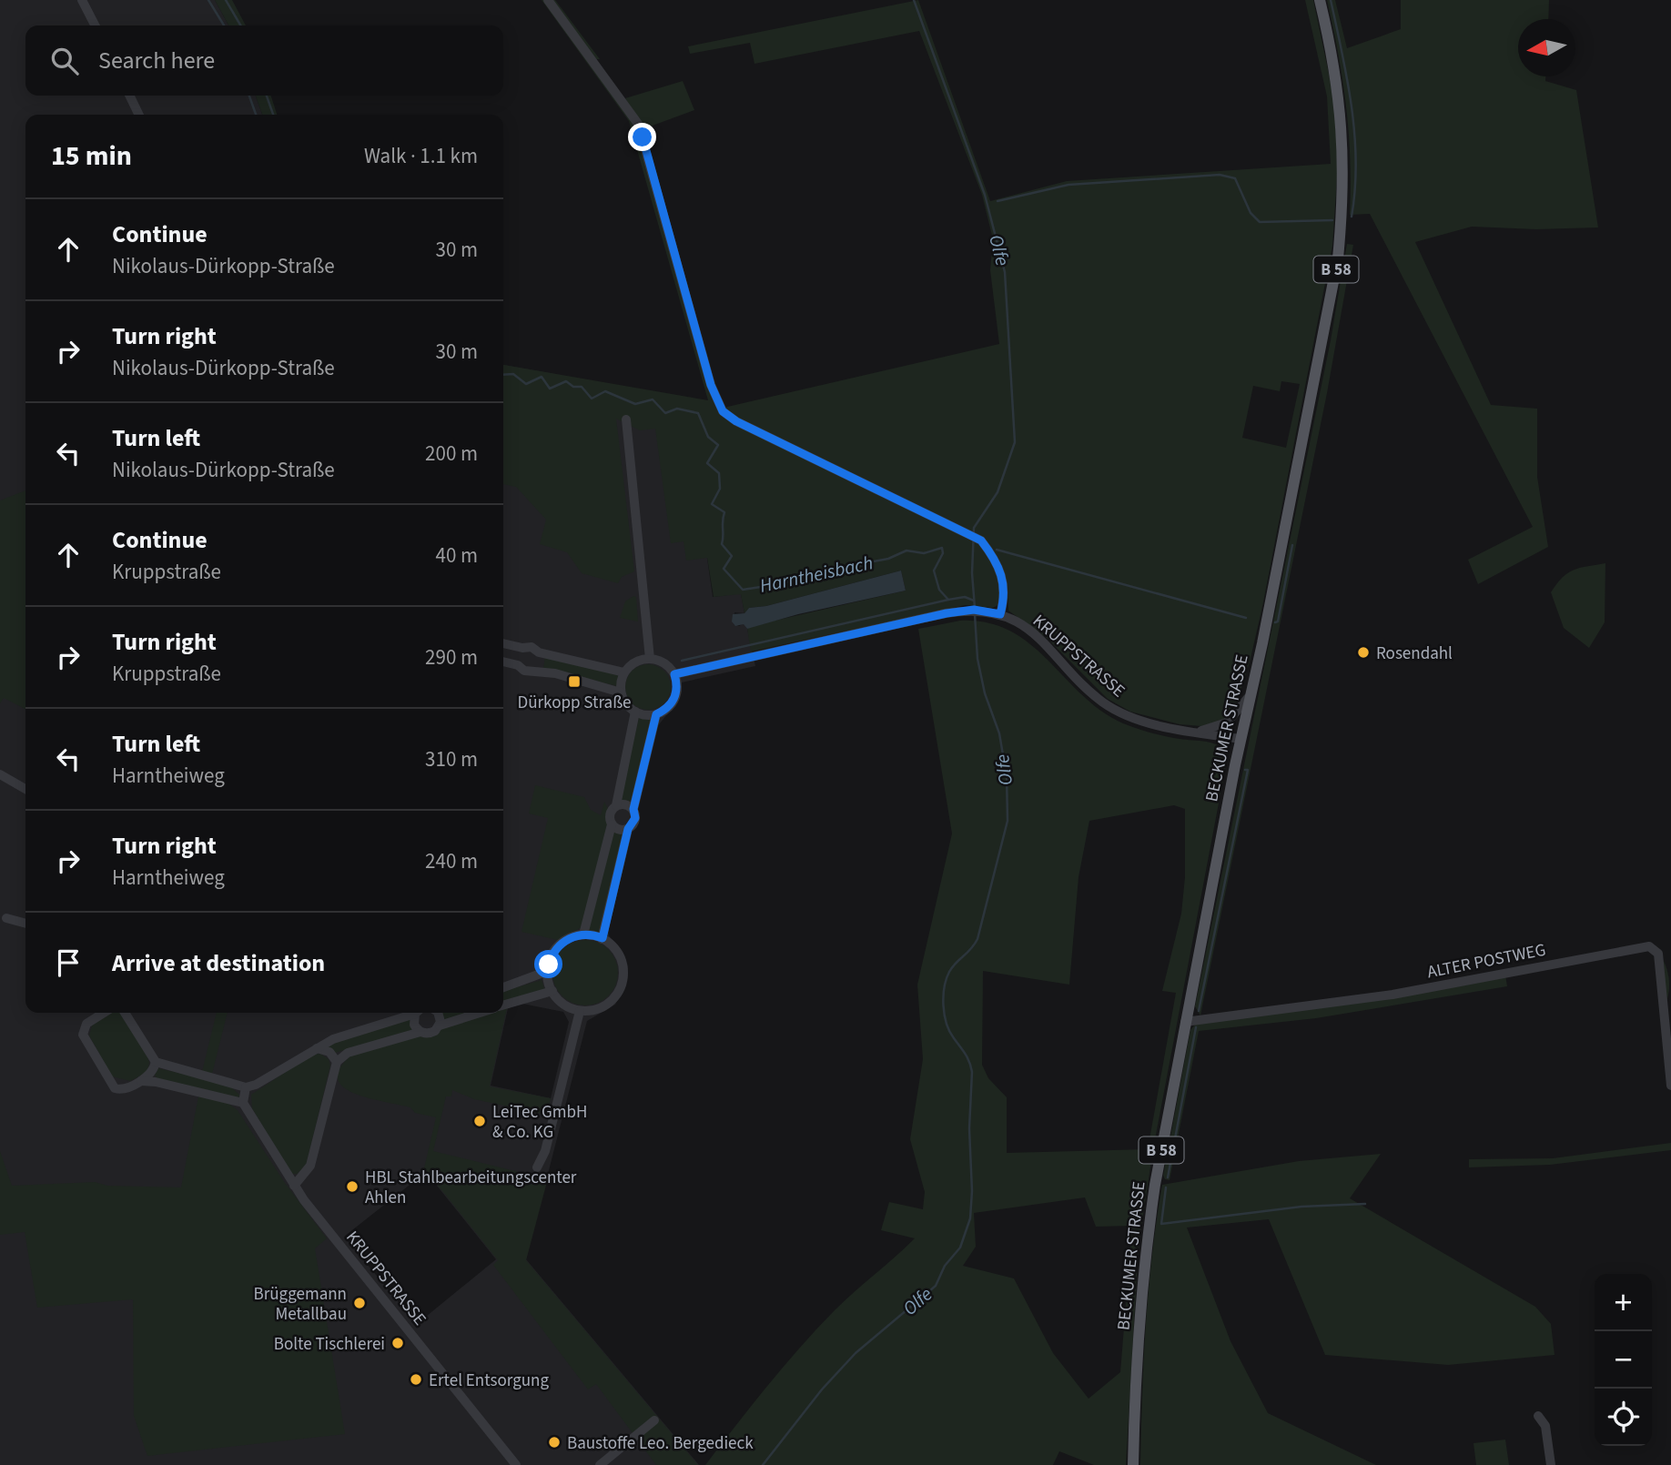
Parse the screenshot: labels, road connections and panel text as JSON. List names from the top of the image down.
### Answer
{
  "streets": {
    "main road": ["B 58", "BECKUMER STRASSE"],
    "street": ["KRUPPSTRASSE", "ALTER POSTWEG"]
  },
  "crossings": [
    ["KRUPPSTRASSE", "BECKUMER STRASSE"],
    ["BECKUMER STRASSE", "ALTER POSTWEG"]
  ],
  "water": ["Olfe", "Harntheisbach"],
  "places": {
    "other": [
      "Rosendahl",
      "LeiTec GmbH & Co. KG",
      "HBL Stahlbearbeitungscenter Ahlen",
      "Brüggemann Metallbau",
      "Bolte Tischlerei",
      "Ertel Entsorgung",
      "Baustoffe Leo. Bergedieck"
    ],
    "transit": ["Dürkopp Straße"]
  },
  "north": "left",
  "page": {
    "search": "Search here",
    "heading": ["15 min", "Walk · 1.1 km"],
    "list": [
      ["Continue", "Nikolaus-Dürkopp-Straße", "30 m"],
      ["Turn right", "Nikolaus-Dürkopp-Straße", "30 m"],
      ["Turn left", "Nikolaus-Dürkopp-Straße", "200 m"],
      ["Continue", "Kruppstraße", "40 m"],
      ["Turn right", "Kruppstraße", "290 m"],
      ["Turn left", "Harntheiweg", "310 m"],
      ["Turn right", "Harntheiweg", "240 m"],
      "Arrive at destination"
    ],
    "map_buttons": ["+", "−"]
  }
}
